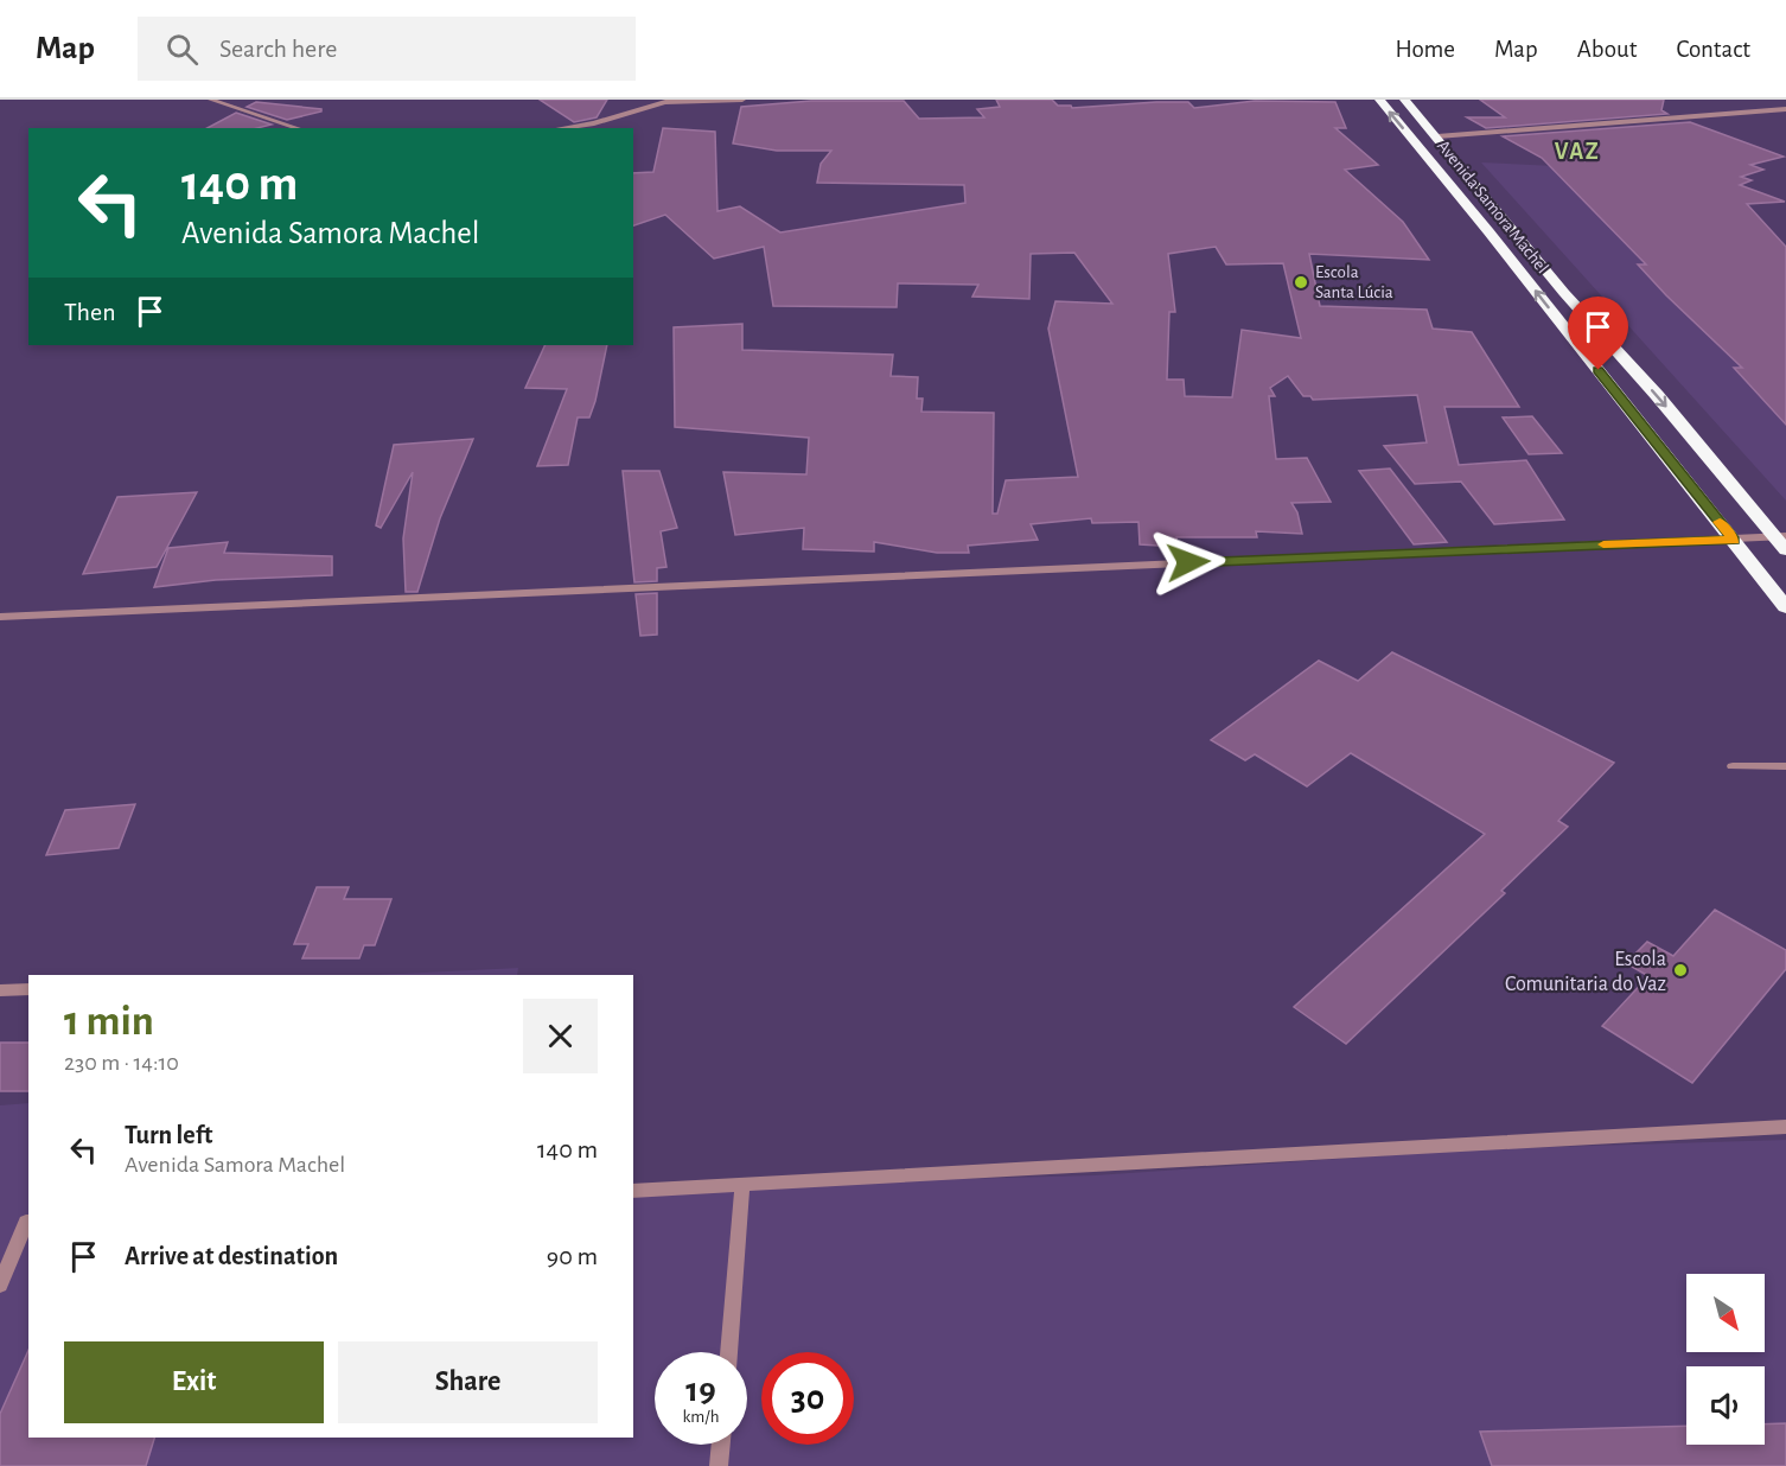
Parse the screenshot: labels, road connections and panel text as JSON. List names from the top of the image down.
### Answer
{
  "streets": {
    "highway": ["Avenida Samora Machel"]
  },
  "districts": ["VAZ"],
  "places": ["Escola Santa Lúcia", "Escola Comunitaria do Vaz"],
  "north": "bottom right",
  "page": {
    "header": "Map",
    "search": "Search here",
    "nav": [
      "Home",
      "Map",
      "About",
      "Contact"
    ],
    "turn": ["140 m", "Avenida Samora Machel"],
    "then": "Then",
    "heading": ["1 min", "230 m · 14:10"],
    "list": [
      {
        "name": "Turn left",
        "note": "Avenida Samora Machel",
        "value": "140 m"
      },
      {
        "name": "Arrive at destination",
        "value": "90 m"
      }
    ],
    "buttons": ["Exit", "Share"],
    "speed": "19 km/h",
    "limit": "30"
  }
}
